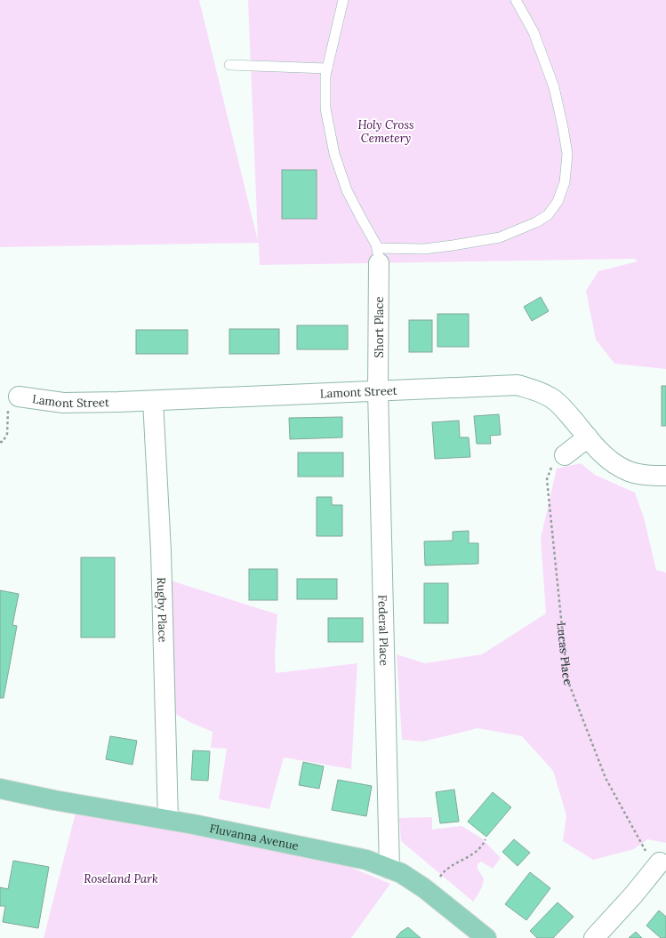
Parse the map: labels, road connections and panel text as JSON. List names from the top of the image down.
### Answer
{
  "streets": {
    "main road": ["Fluvanna Avenue"],
    "street": [
      "Short Place",
      "Lamont Street",
      "Rugby Place",
      "Federal Place"
    ],
    "path": ["Lucas Place"]
  },
  "crossings": [
    ["Short Place", "Lamont Street"],
    ["Short Place", "Federal Place"],
    ["Lamont Street", "Rugby Place"],
    ["Lamont Street", "Federal Place"],
    ["Rugby Place", "Fluvanna Avenue"],
    ["Federal Place", "Fluvanna Avenue"]
  ],
  "parks": ["Holy Cross Cemetery", "Roseland Park"]
}
